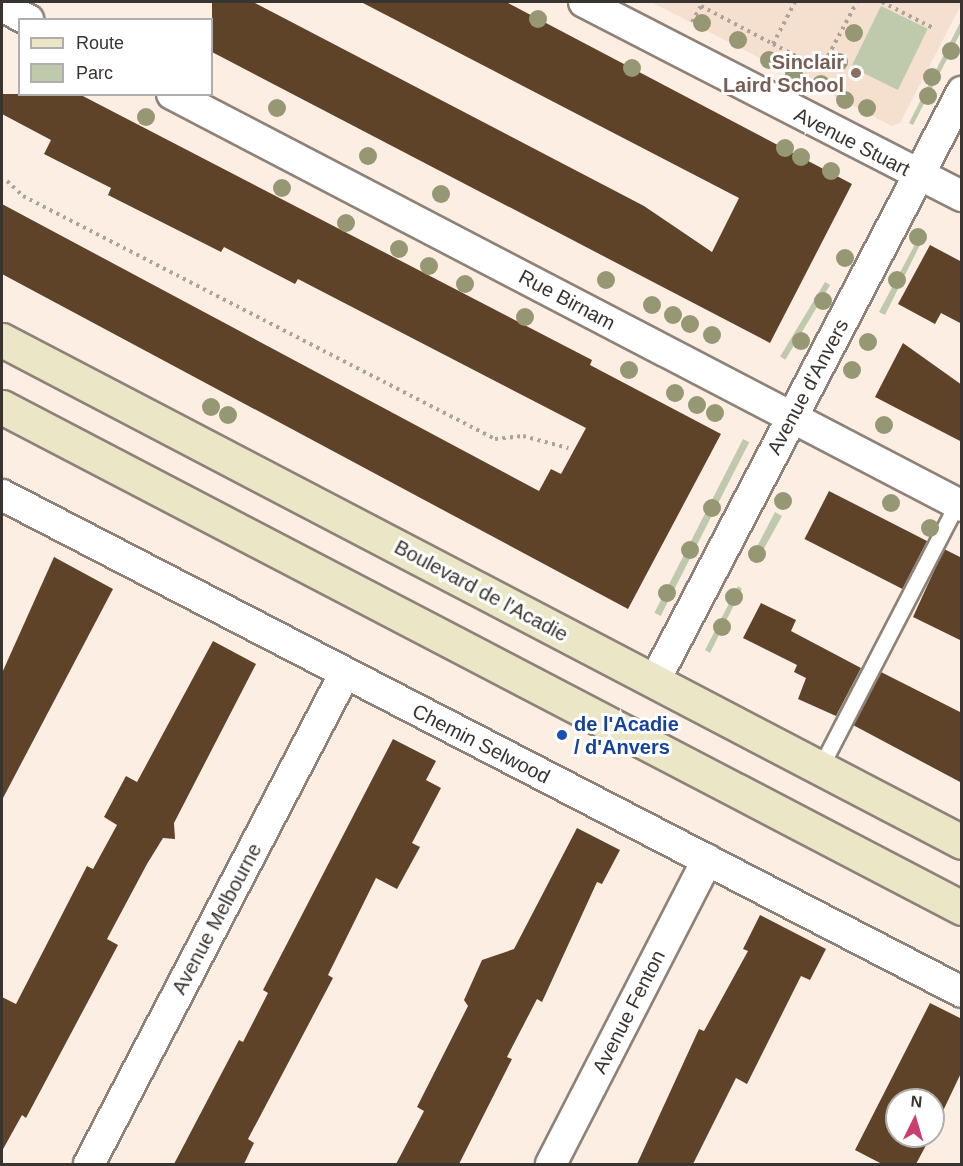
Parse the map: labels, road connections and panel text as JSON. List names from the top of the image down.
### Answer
{
  "streets": {
    "main road": ["Boulevard de l'Acadie"],
    "street": [
      "Avenue Stuart",
      "Rue Birnam",
      "Avenue d'Anvers",
      "Chemin Selwood",
      "Avenue Melbourne",
      "Avenue Fenton"
    ]
  },
  "crossings": [
    ["Avenue Stuart", "Avenue d'Anvers"],
    ["Rue Birnam", "Avenue d'Anvers"],
    ["Avenue d'Anvers", "Boulevard de l'Acadie"],
    ["Chemin Selwood", "Avenue Melbourne"],
    ["Chemin Selwood", "Avenue Fenton"]
  ],
  "places": ["Sinclair Laird School", "de l'Acadie / d'Anvers"],
  "legend": ["Route", "Parc"],
  "north": "top"
}
